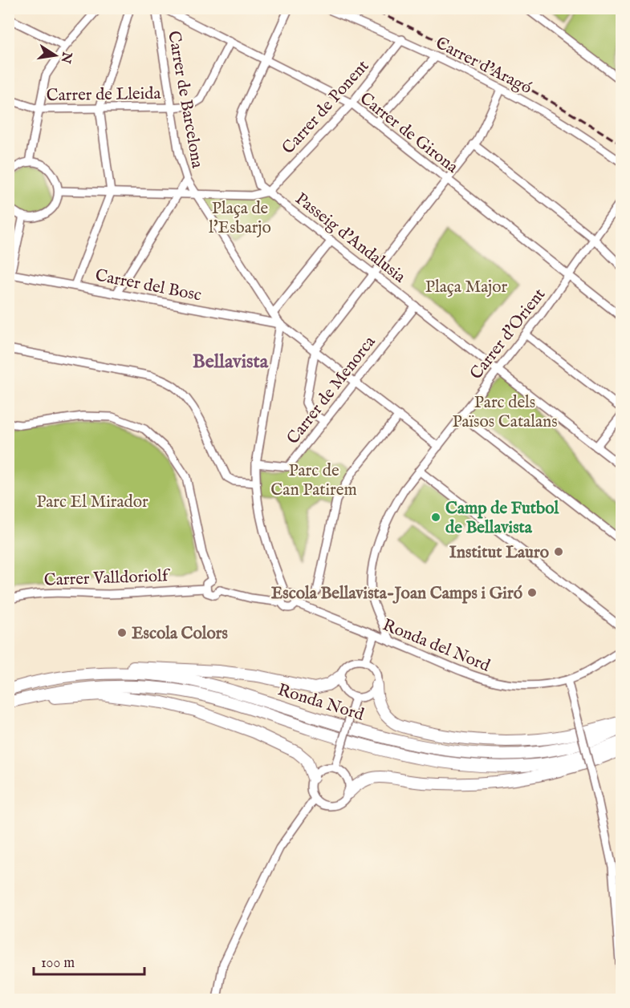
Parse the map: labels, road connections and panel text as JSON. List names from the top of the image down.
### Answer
{
  "streets": {
    "highway": ["Ronda Nord"],
    "street": [
      "Carrer d'Aragó",
      "Carrer de Lleida",
      "Carrer de Barcelona",
      "Carrer de Ponent",
      "Carrer de Girona",
      "Passeig d'Andalusia",
      "Carrer del Bosc",
      "Carrer d'Orient",
      "Carrer de Menorca",
      "Carrer Valldoriolf",
      "Ronda del Nord"
    ]
  },
  "crossings": [
    ["Carrer d'Aragó", "Carrer de Ponent"],
    ["Carrer de Lleida", "Carrer de Barcelona"],
    ["Carrer de Lleida", "Carrer de Girona"],
    ["Carrer de Barcelona", "Carrer de Girona"],
    ["Carrer de Barcelona", "Carrer del Bosc"],
    ["Carrer de Ponent", "Carrer de Girona"],
    ["Carrer de Ponent", "Passeig d'Andalusia"],
    ["Carrer de Girona", "Passeig d'Andalusia"],
    ["Carrer de Girona", "Carrer d'Orient"],
    ["Passeig d'Andalusia", "Carrer d'Orient"],
    ["Passeig d'Andalusia", "Carrer de Menorca"],
    ["Carrer d'Orient", "Ronda del Nord"]
  ],
  "districts": ["Bellavista"],
  "parks": [
    "Plaça de l'Esbarjo",
    "Plaça Major",
    "Parc dels Països Catalans",
    "Parc de Can Patirem",
    "Parc El Mirador"
  ],
  "places": [
    "Camp de Futbol de Bellavista",
    "Institut Lauro",
    "Escola Bellavista-Joan Camps i Giró",
    "Escola Colors"
  ],
  "scale_bar": "100 m",
  "north": "right"
}
